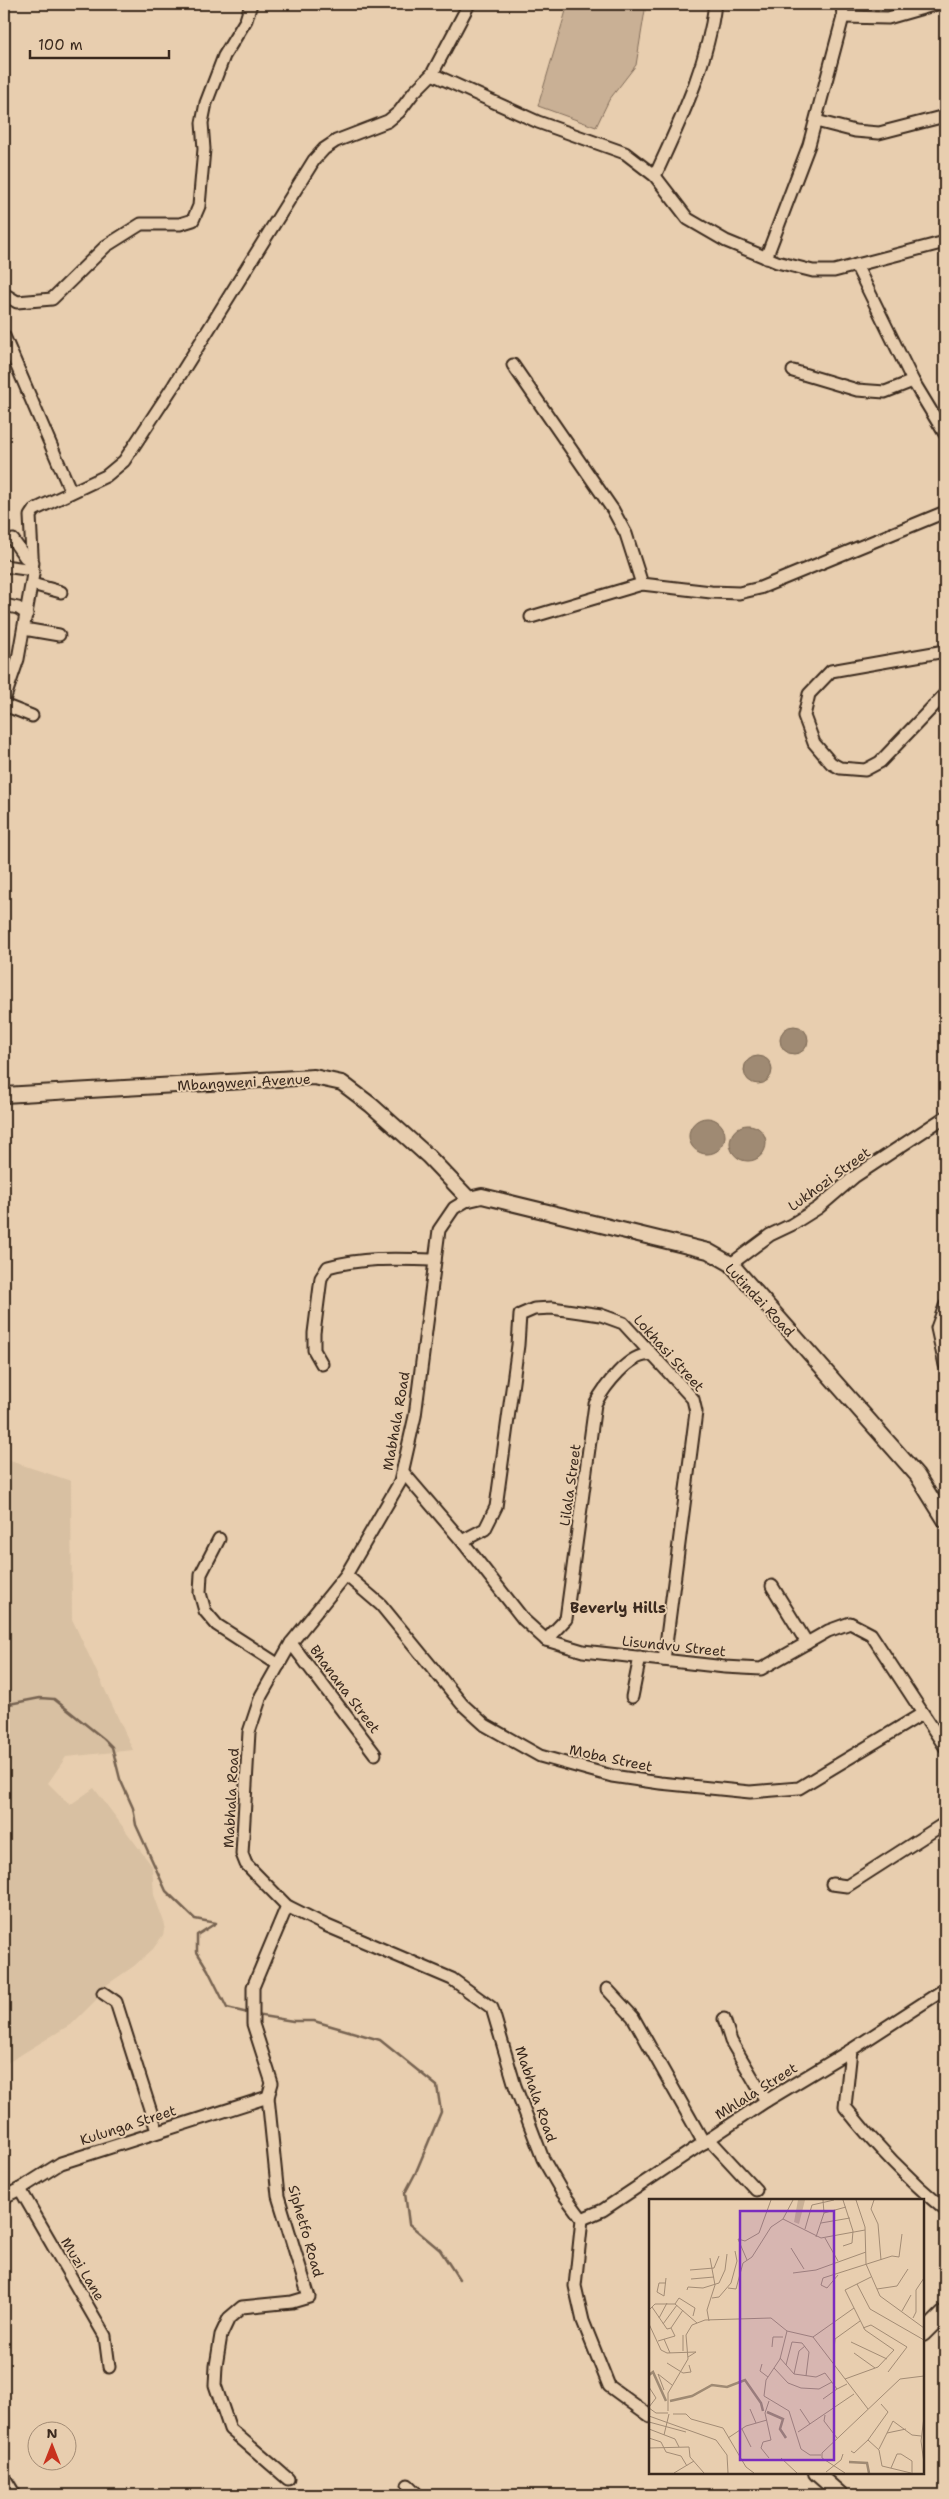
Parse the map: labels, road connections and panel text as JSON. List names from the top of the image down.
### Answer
{
  "streets": {
    "street": [
      "Mbangweni Avenue",
      "Lukhozi Street",
      "Lutindzi Road",
      "Lokhasi Street",
      "Mabhala Road",
      "Lilala Street",
      "Lisundvu Street",
      "Bhanana Street",
      "Moba Street",
      "Mhlala Street",
      "Kulunga Street",
      "Siphetfo Road",
      "Muzi Lane"
    ]
  },
  "crossings": [
    ["Mbangweni Avenue", "Lutindzi Road"],
    ["Mbangweni Avenue", "Mabhala Road"],
    ["Lukhozi Street", "Lutindzi Road"],
    ["Lutindzi Road", "Mabhala Road"],
    ["Lokhasi Street", "Lilala Street"],
    ["Lokhasi Street", "Lisundvu Street"],
    ["Mabhala Road", "Lisundvu Street"],
    ["Mabhala Road", "Bhanana Street"],
    ["Mabhala Road", "Moba Street"],
    ["Mabhala Road", "Mhlala Street"],
    ["Mabhala Road", "Siphetfo Road"],
    ["Lilala Street", "Lisundvu Street"],
    ["Lisundvu Street", "Moba Street"],
    ["Kulunga Street", "Siphetfo Road"],
    ["Kulunga Street", "Muzi Lane"]
  ],
  "districts": ["Beverly Hills"],
  "scale_bar": "100 m",
  "north": "top"
}
